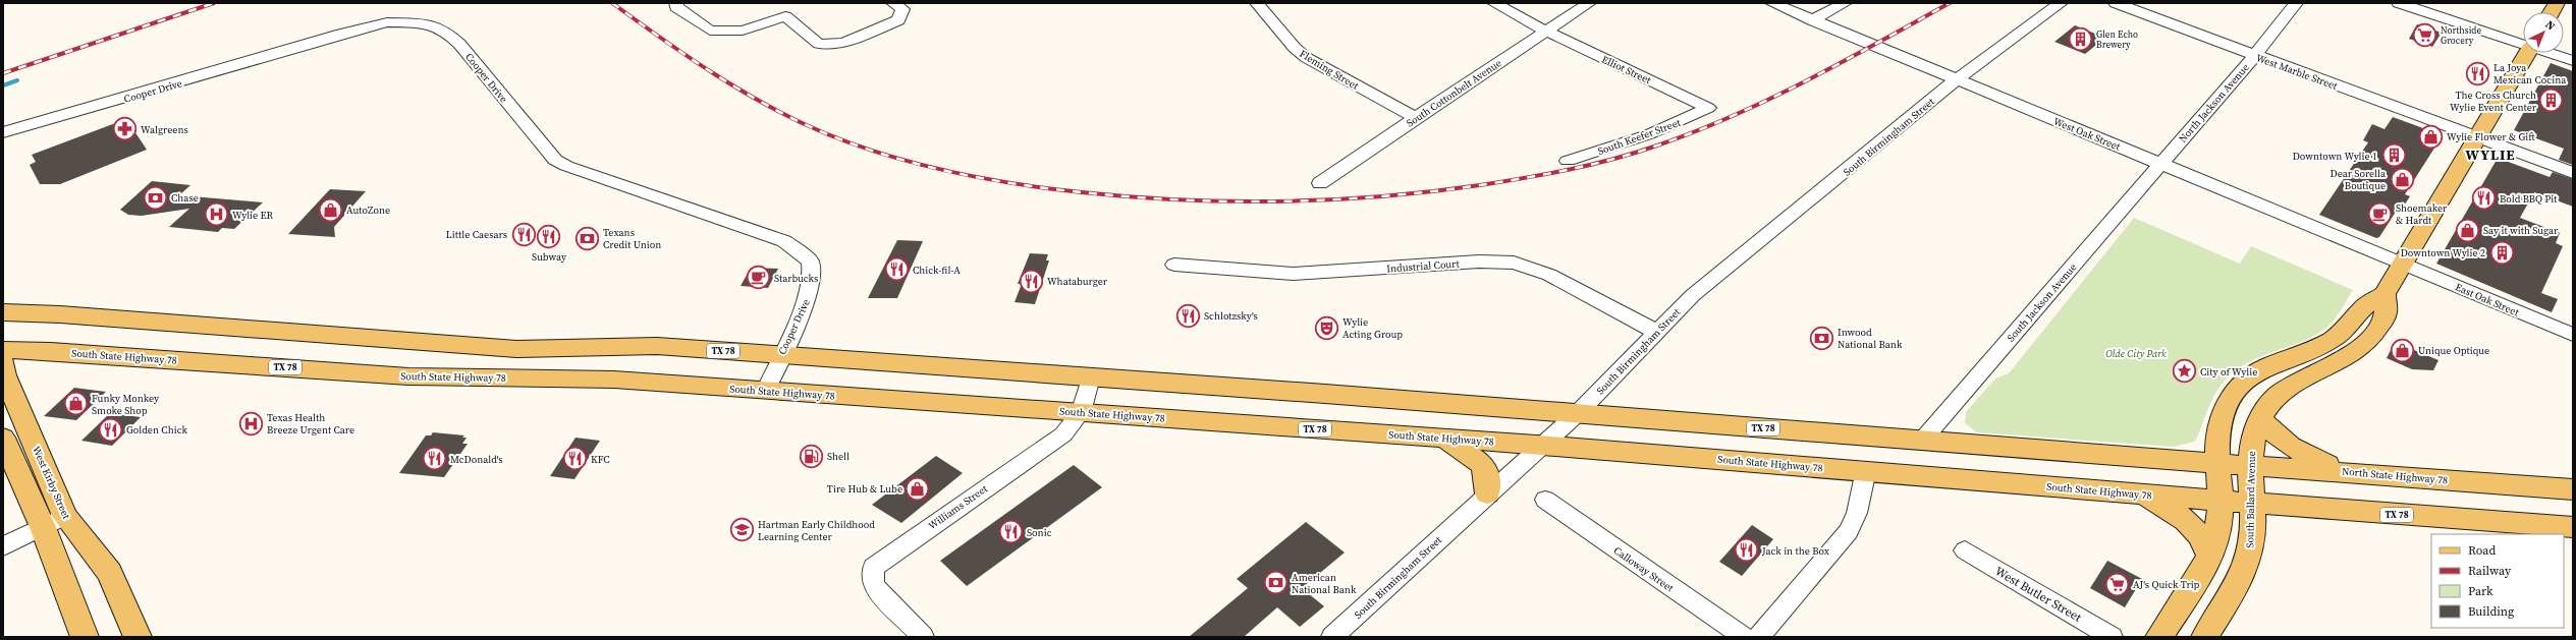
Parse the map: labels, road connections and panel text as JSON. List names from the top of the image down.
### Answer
{
  "streets": {
    "main road": [
      "TX 78",
      "South State Highway 78",
      "North State Highway 78",
      "West Kirby Street",
      "South Ballard Avenue"
    ],
    "street": [
      "Fleming Street",
      "Elliot Street",
      "West Marble Street",
      "Cooper Drive",
      "South Cottonbelt Avenue",
      "North Jackson Avenue",
      "West Oak Street",
      "South Keefer Street",
      "South Birmingham Street",
      "Industrial Court",
      "East Oak Street",
      "South Jackson Avenue",
      "Williams Street",
      "Calloway Street",
      "West Butler Street"
    ]
  },
  "crossings": [
    ["Fleming Street", "South Cottonbelt Avenue"],
    ["Elliot Street", "South Cottonbelt Avenue"],
    ["Elliot Street", "South Keefer Street"],
    ["West Marble Street", "North Jackson Avenue"],
    ["West Marble Street", "South Ballard Avenue"],
    ["Cooper Drive", "TX 78"],
    ["Cooper Drive", "South State Highway 78"],
    ["North Jackson Avenue", "West Oak Street"],
    ["North Jackson Avenue", "South Jackson Avenue"],
    ["West Oak Street", "South Birmingham Street"],
    ["West Oak Street", "East Oak Street"],
    ["West Oak Street", "South Jackson Avenue"],
    ["West Oak Street", "South Ballard Avenue"],
    ["South Birmingham Street", "Industrial Court"],
    ["South Birmingham Street", "TX 78"],
    ["South Birmingham Street", "South State Highway 78"],
    ["East Oak Street", "South Ballard Avenue"],
    ["South Jackson Avenue", "TX 78"],
    ["TX 78", "South State Highway 78"],
    ["TX 78", "North State Highway 78"],
    ["TX 78", "South Ballard Avenue"],
    ["TX 78", "Williams Street"],
    ["South State Highway 78", "Williams Street"],
    ["North State Highway 78", "South Ballard Avenue"]
  ],
  "districts": ["WYLIE"],
  "parks": ["Olde City Park"],
  "places": {
    "supermarket": ["Northside Grocery", "AJ's Quick Trip"],
    "building": [
      "Glen Echo Brewery",
      "The Cross Church Wylie Event Center",
      "Downtown Wylie 1",
      "Downtown Wylie 2"
    ],
    "restaurant": [
      "La Joya Mexican Cocina",
      "Bold BBQ Pit",
      "Little Caesars",
      "Subway",
      "Chick-fil-A",
      "Whataburger",
      "Schlotzsky's",
      "Golden Chick",
      "McDonald's",
      "KFC",
      "Sonic",
      "Jack in the Box"
    ],
    "pharmacy": ["Walgreens"],
    "shop": [
      "Wylie Flower & Gift",
      "Dear Sorella Boutique",
      "AutoZone",
      "Say it with Sugar",
      "Unique Optique",
      "Funky Monkey Smoke Shop",
      "Tire Hub & Lube"
    ],
    "bank": [
      "Chase",
      "Texans Credit Union",
      "Inwood National Bank",
      "American National Bank"
    ],
    "cafe": ["Shoemaker & Hardt", "Starbucks"],
    "hospital": ["Wylie ER", "Texas Health Breeze Urgent Care"],
    "theatre": ["Wylie Acting Group"],
    "place": ["City of Wylie"],
    "fuel station": ["Shell"],
    "school or university": ["Hartman Early Childhood Learning Center"]
  },
  "legend": [
    "Road",
    "Railway",
    "Park",
    "Building"
  ],
  "north": "top right"
}
